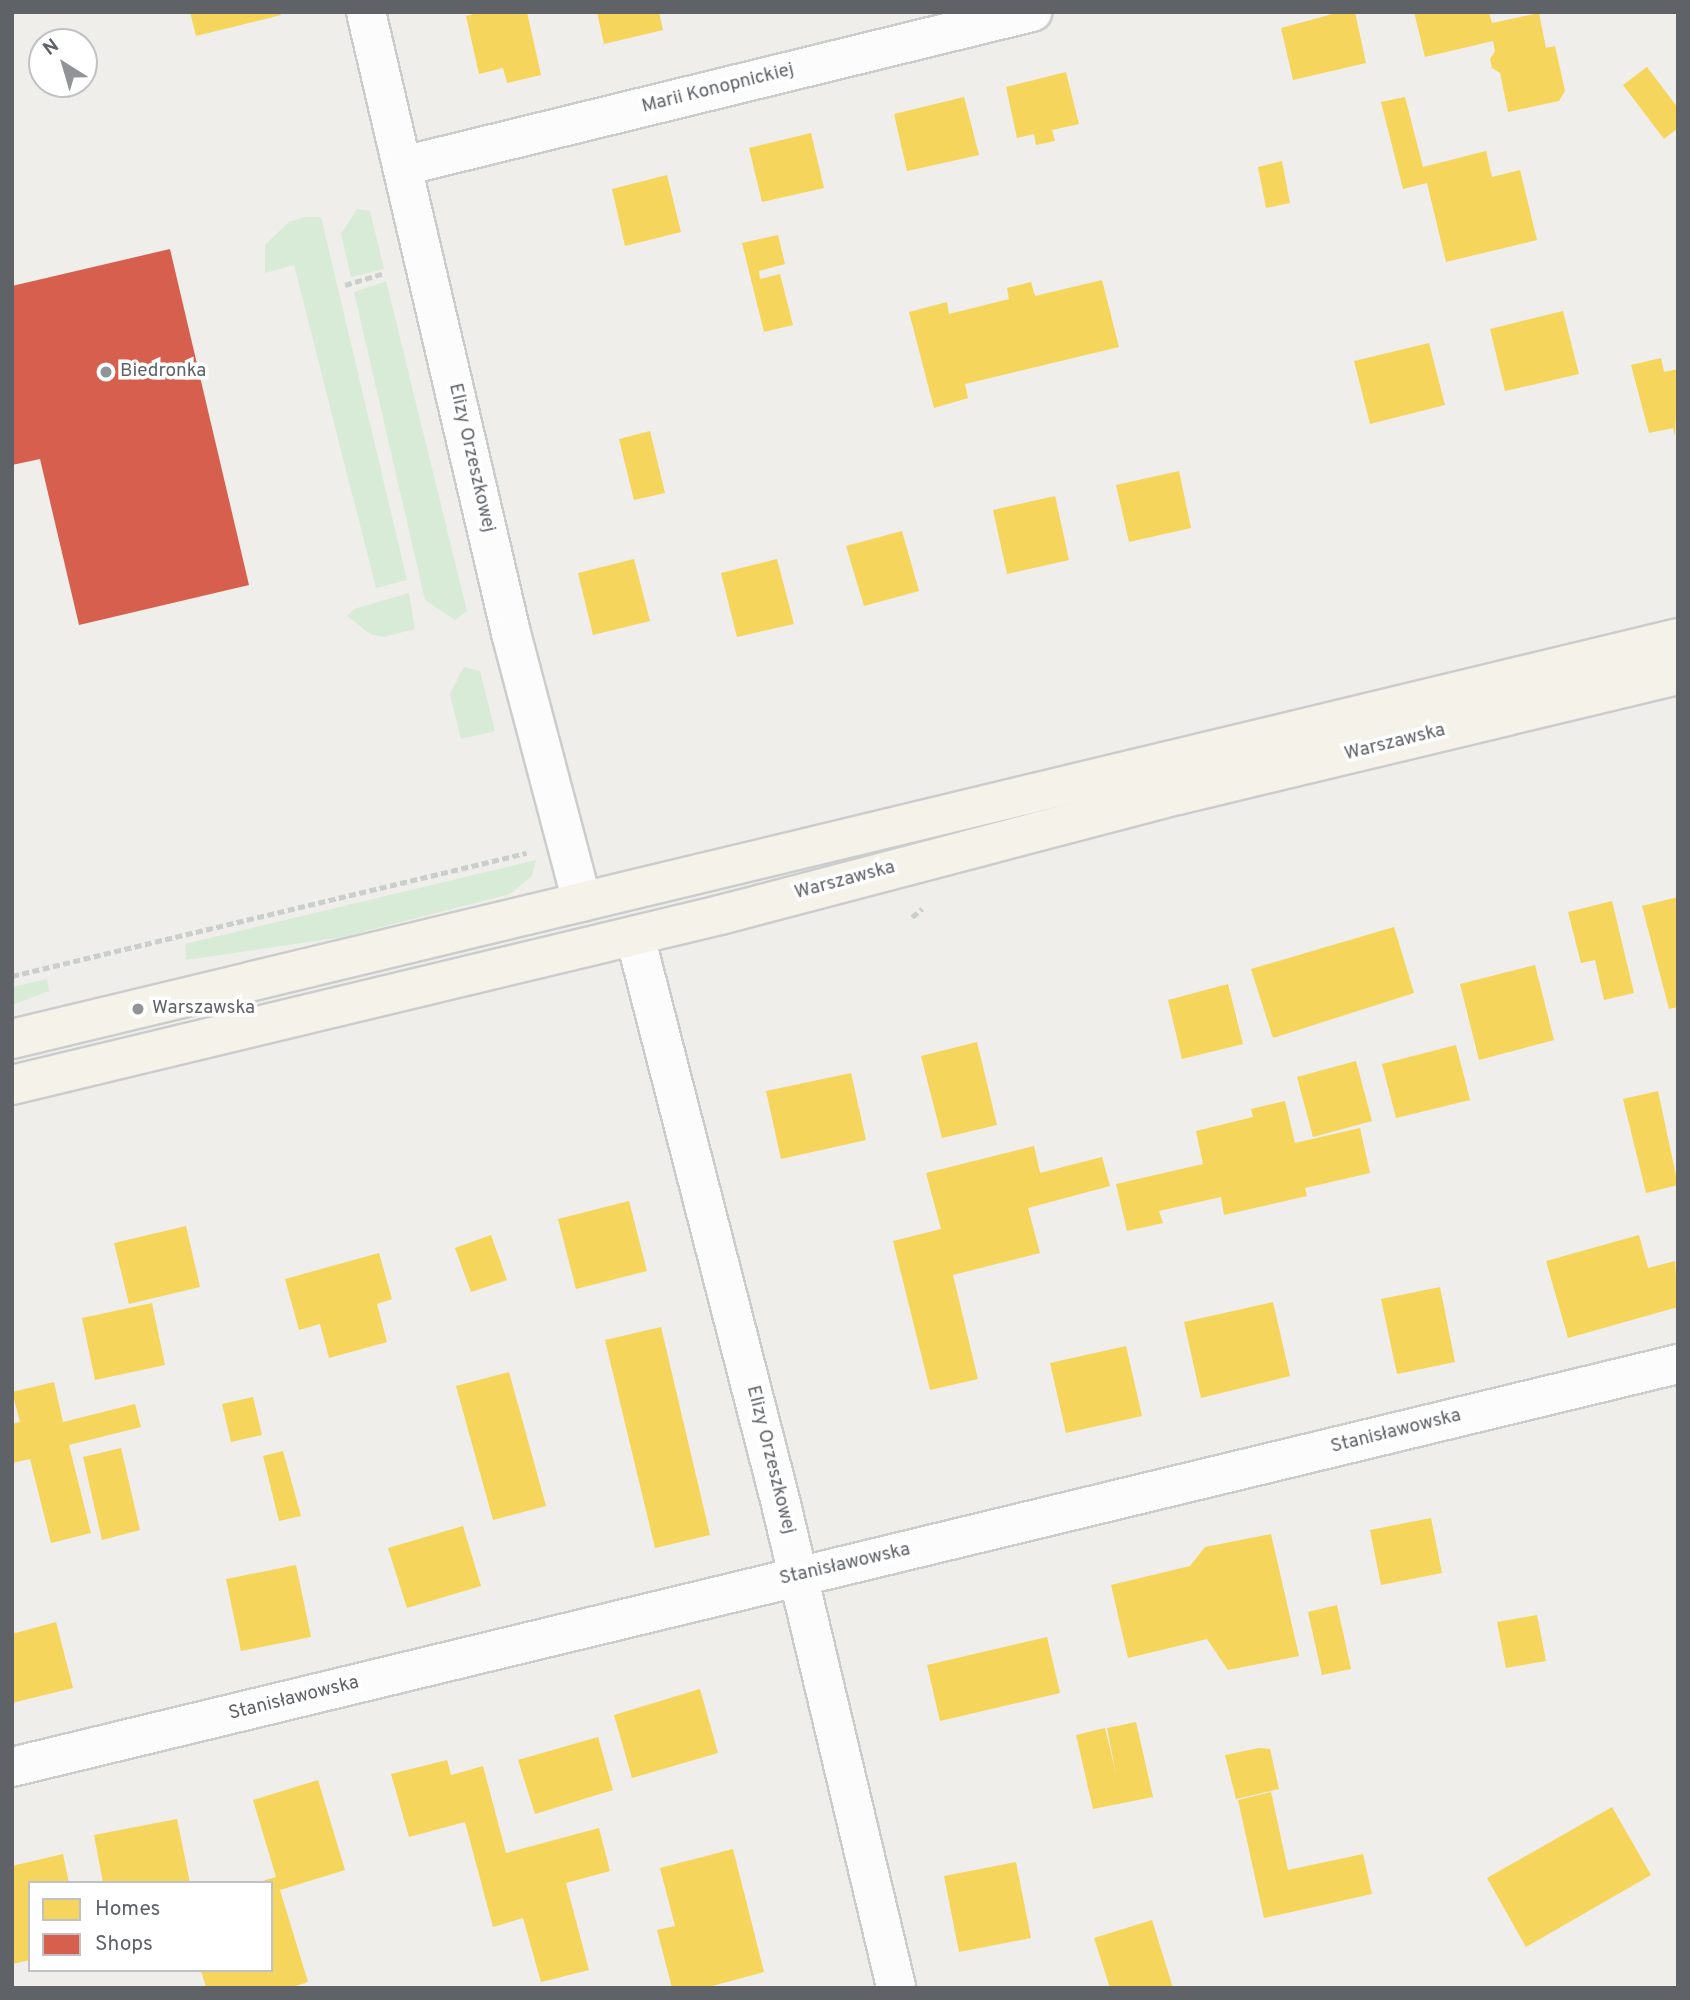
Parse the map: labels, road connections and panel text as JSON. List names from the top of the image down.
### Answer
{
  "streets": {
    "main road": ["Warszawska"],
    "street": ["Marii Konopnickiej", "Elizy Orzeszkowej", "Stanisławowska"]
  },
  "crossings": [
    ["Marii Konopnickiej", "Elizy Orzeszkowej"],
    ["Elizy Orzeszkowej", "Warszawska"],
    ["Elizy Orzeszkowej", "Stanisławowska"]
  ],
  "places": ["Biedronka", "Warszawska"],
  "legend": ["Homes", "Shops"],
  "north": "top left"
}
